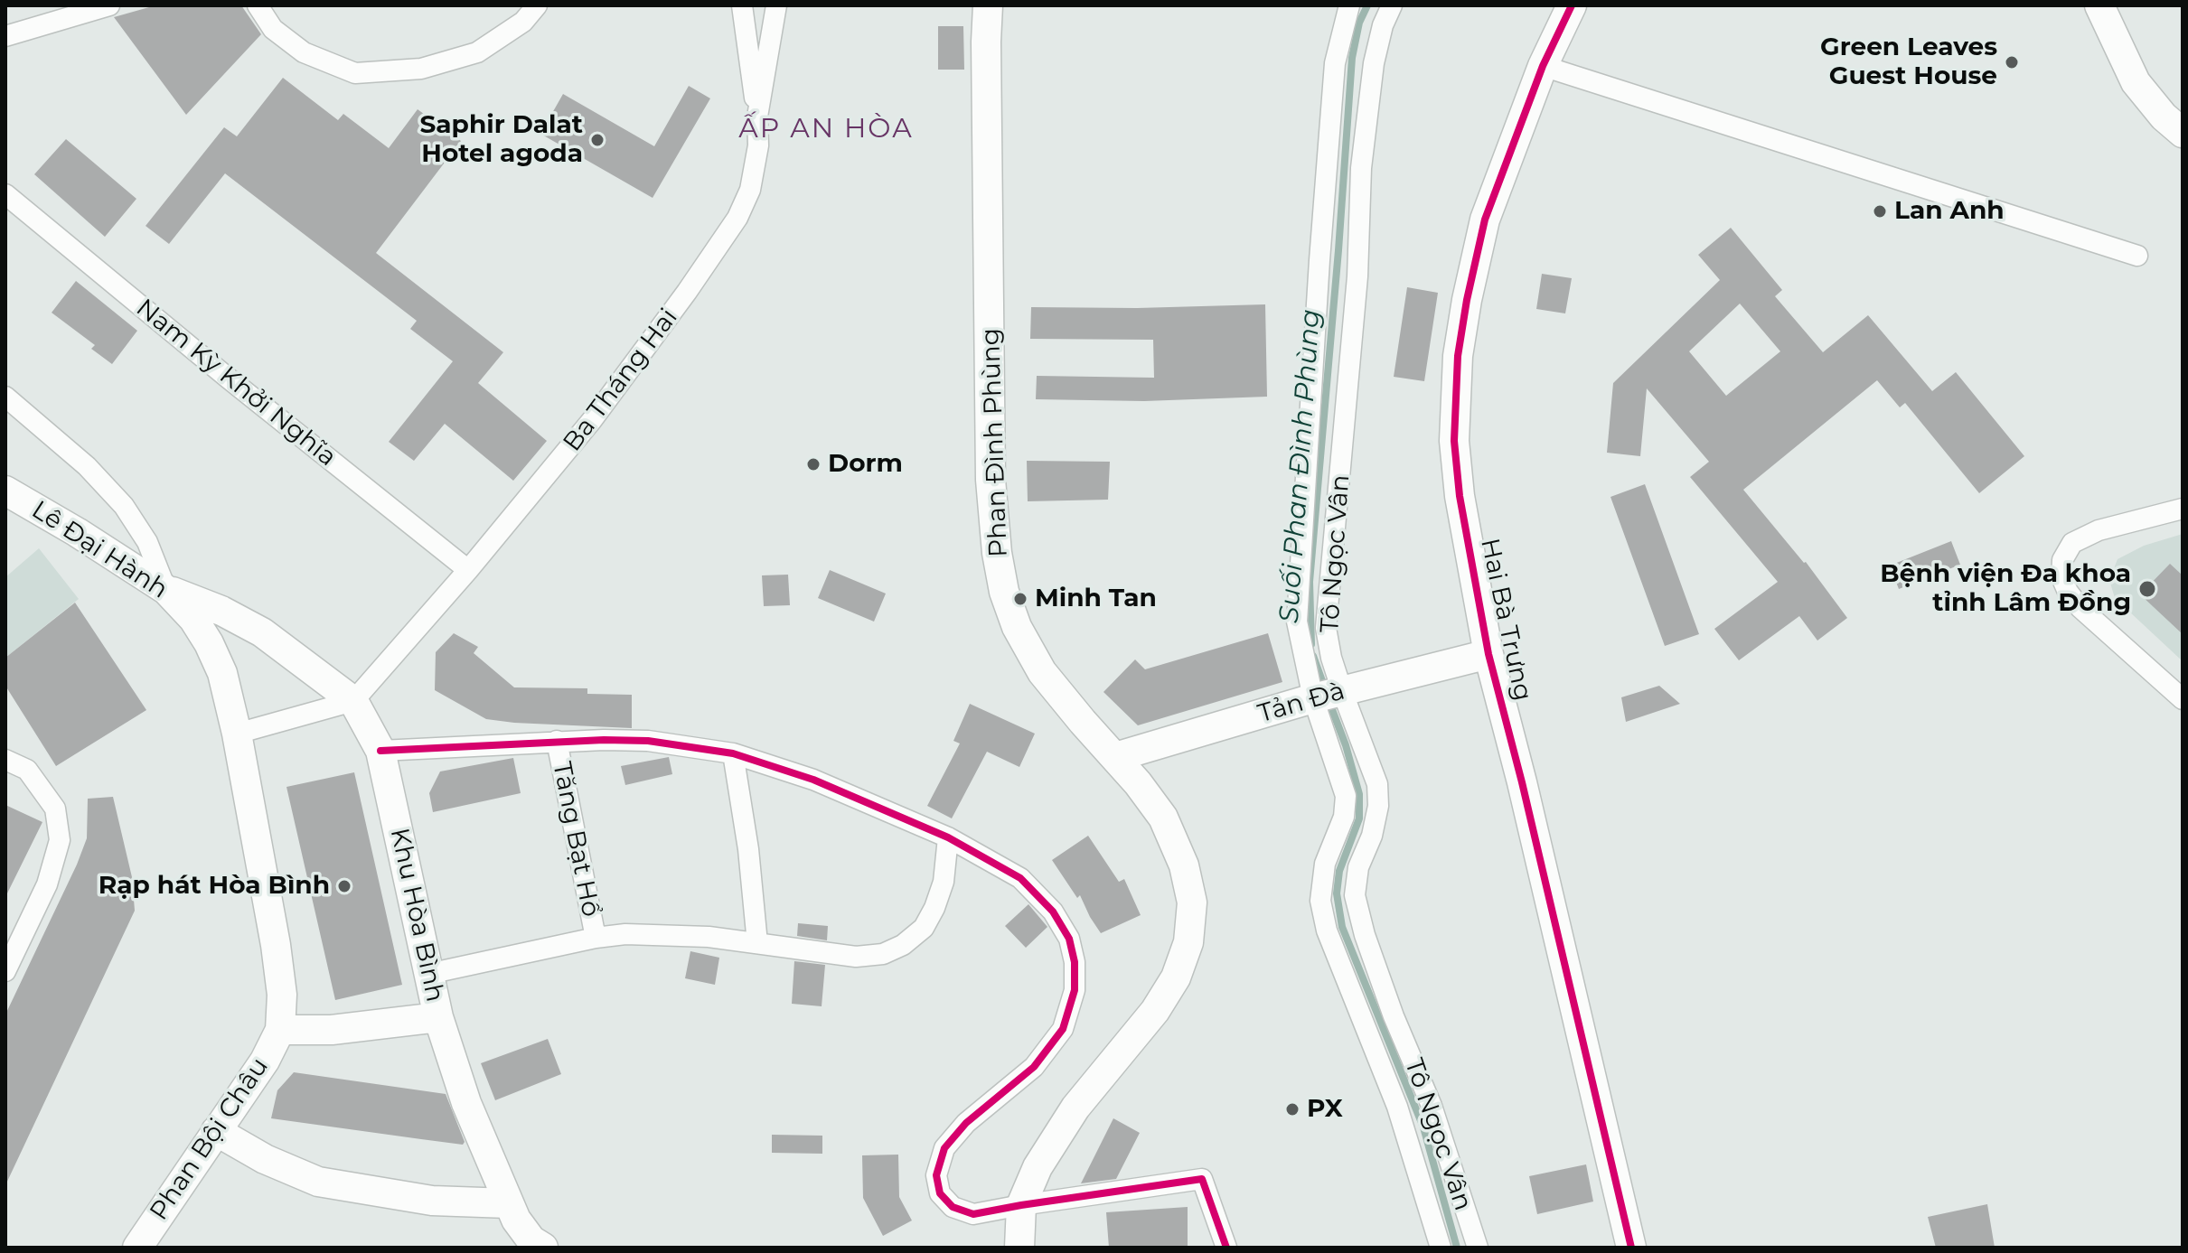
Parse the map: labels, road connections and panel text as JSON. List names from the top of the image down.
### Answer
{
  "streets": {
    "street": [
      "Ba Tháng Hai",
      "Nam Kỳ Khởi Nghĩa",
      "Phan Đình Phùng",
      "Lê Đại Hành",
      "Tô Ngọc Vân",
      "Hai Bà Trưng",
      "Tản Đà",
      "Tăng Bạt Hổ",
      "Khu Hòa Bình",
      "Phan Bội Châu"
    ]
  },
  "crossings": [
    ["Ba Tháng Hai", "Nam Kỳ Khởi Nghĩa"],
    ["Ba Tháng Hai", "Khu Hòa Bình"],
    ["Phan Đình Phùng", "Tản Đà"],
    ["Tô Ngọc Vân", "Tản Đà"],
    ["Hai Bà Trưng", "Tản Đà"],
    ["Tăng Bạt Hổ", "Khu Hòa Bình"],
    ["Khu Hòa Bình", "Phan Bội Châu"]
  ],
  "districts": ["ẤP AN HÒA"],
  "water": ["Suối Phan Đình Phùng"],
  "places": [
    "Green Leaves Guest House",
    "Saphir Dalat Hotel agoda",
    "Lan Anh",
    "Dorm",
    "Bệnh viện Đa khoa tỉnh Lâm Đồng",
    "Minh Tan",
    "Rạp hát Hòa Bình",
    "PX"
  ]
}
